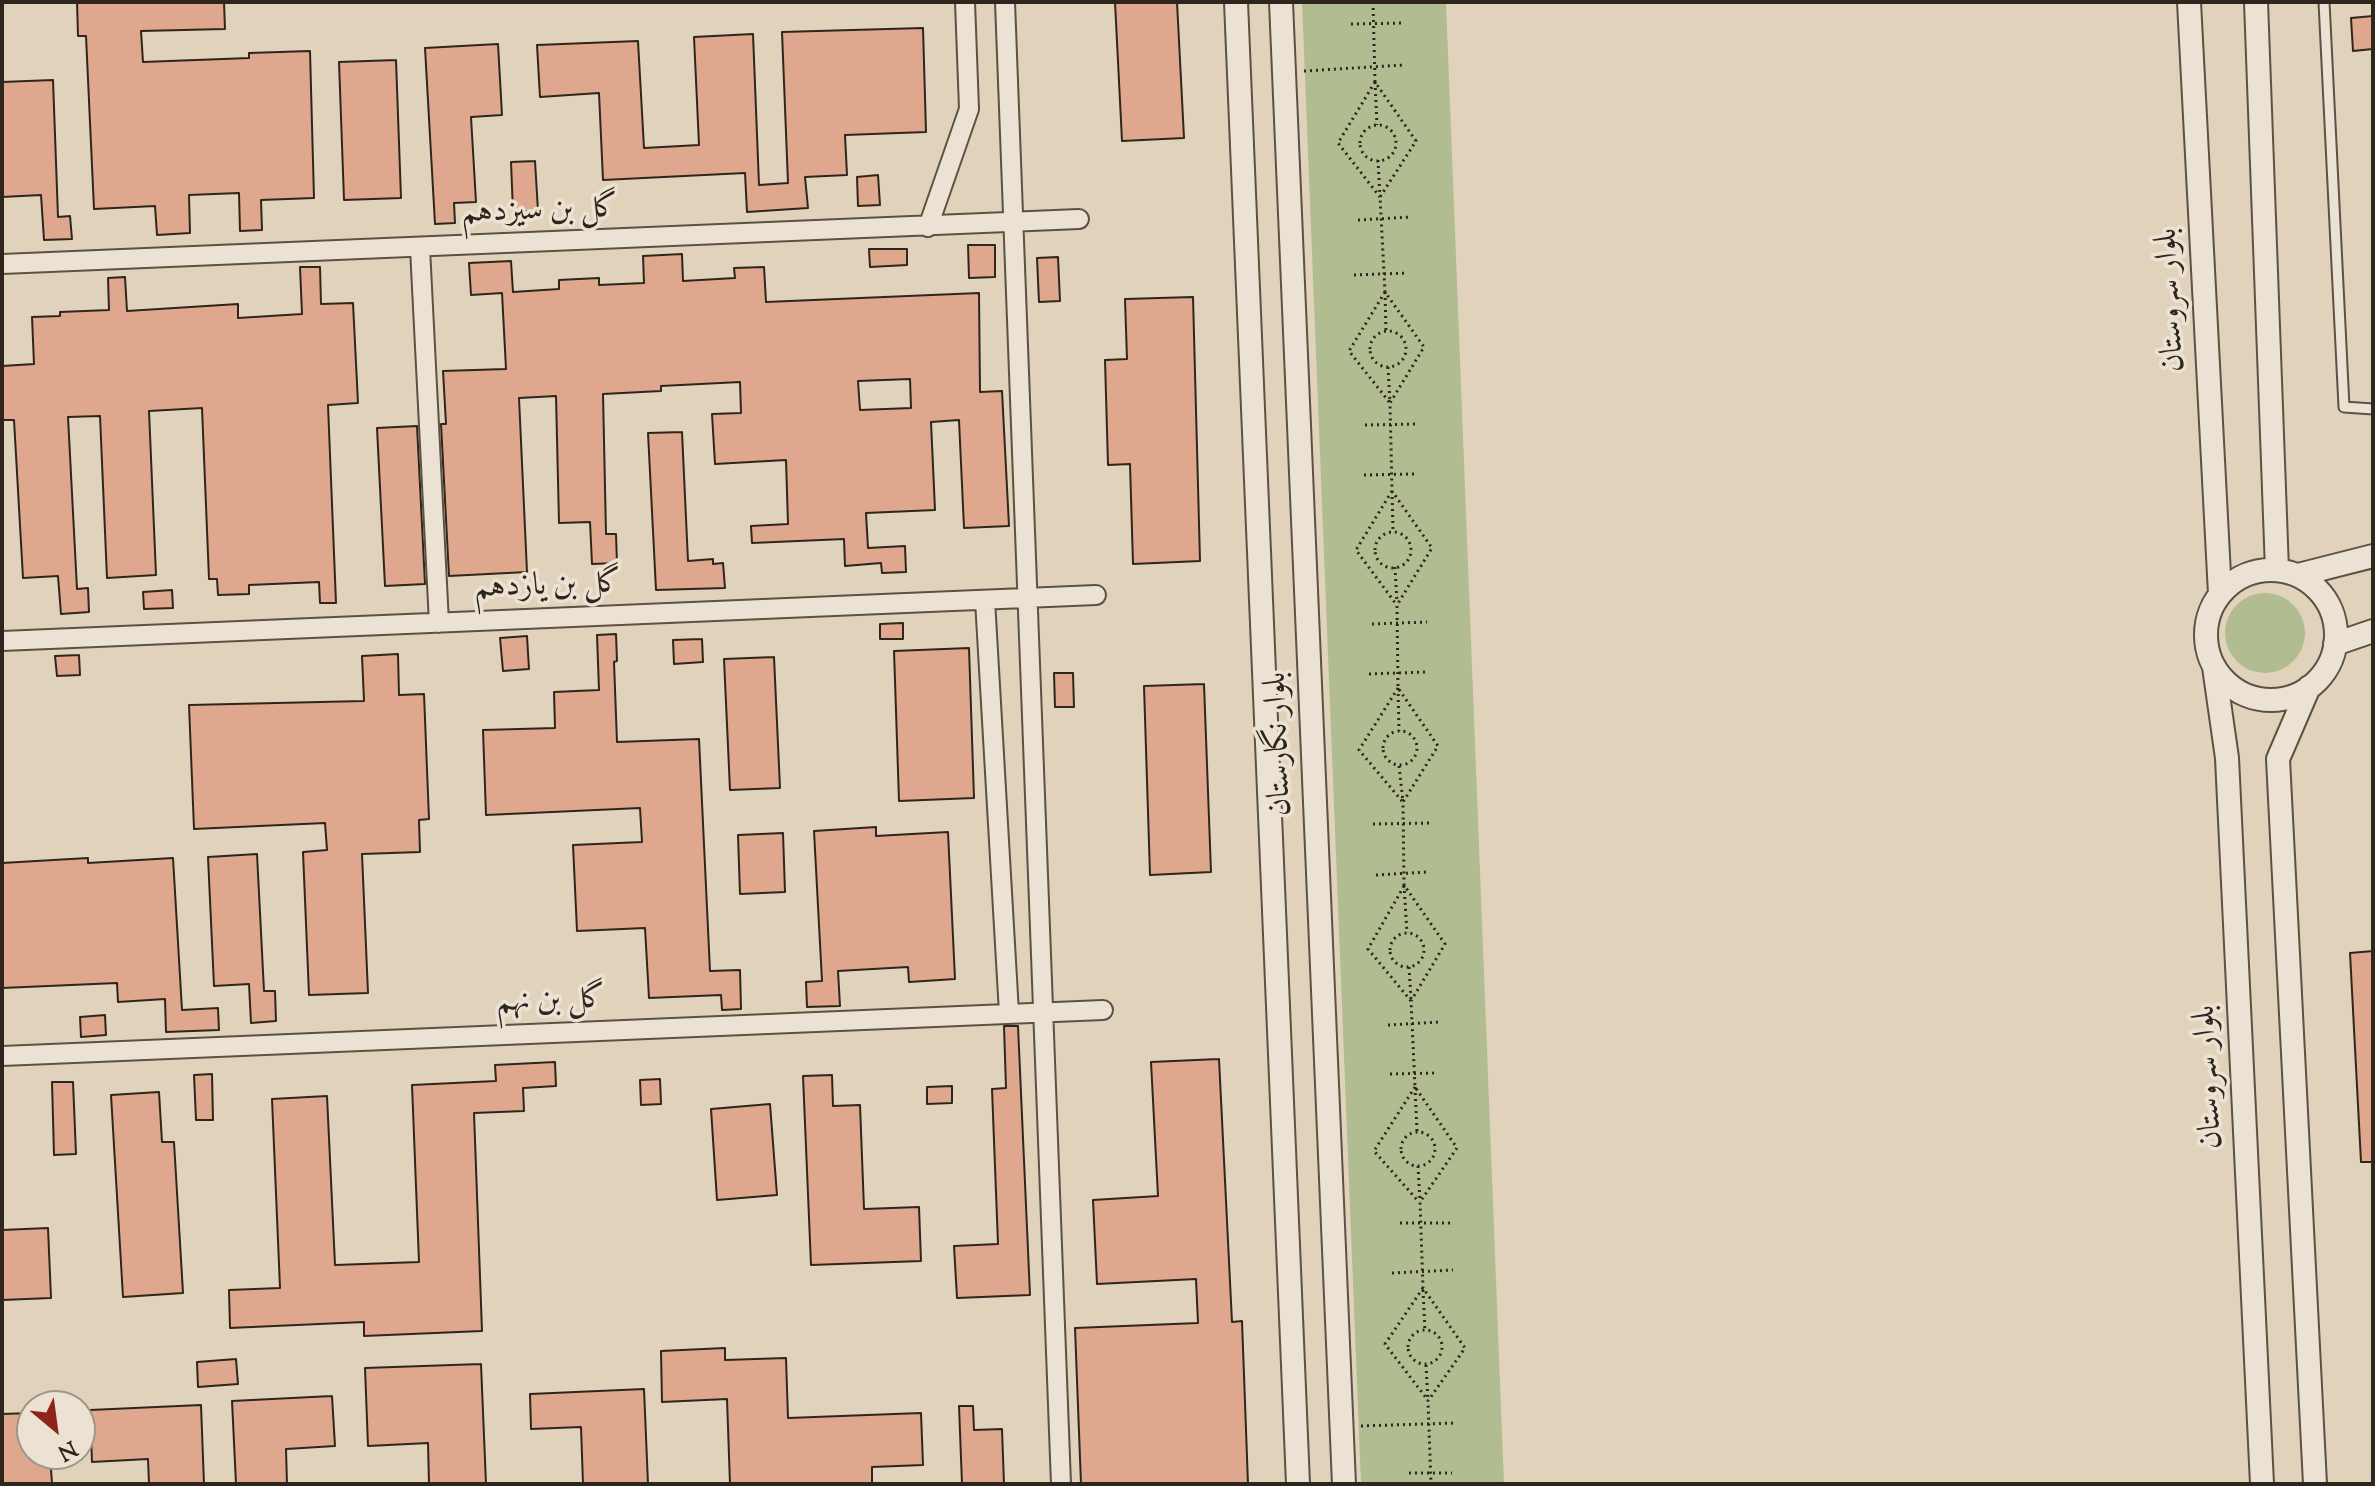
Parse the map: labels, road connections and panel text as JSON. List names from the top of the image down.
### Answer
{
  "streets": {
    "street": [
      "گل بن سیزدهم",
      "بلوار سروستان",
      "گل بن یازدهم",
      "بلوار نگارستان",
      "گل بن نهم"
    ]
  },
  "north": "bottom right"
}
